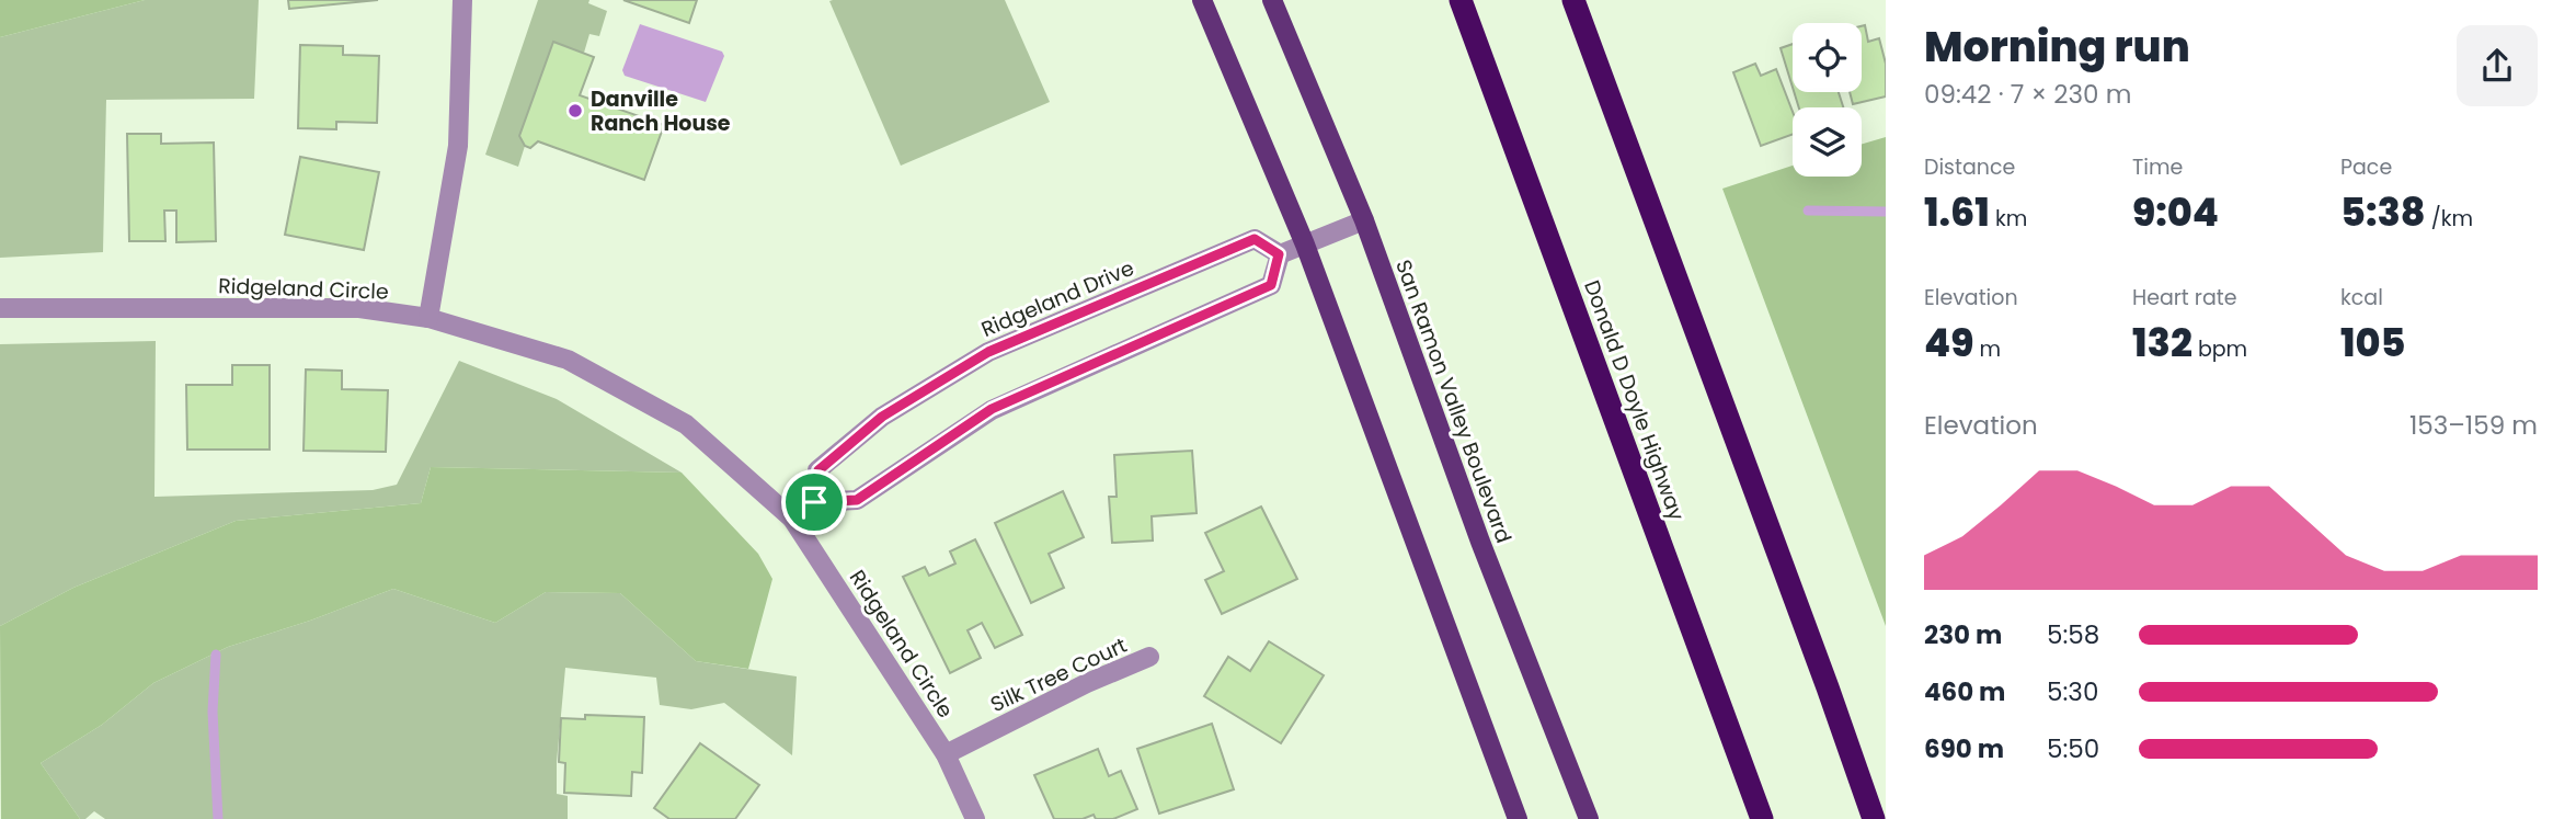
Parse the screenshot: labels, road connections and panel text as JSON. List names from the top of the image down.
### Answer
{
  "streets": {
    "highway": ["Donald D Doyle Highway"],
    "main road": ["San Ramon Valley Boulevard"],
    "street": ["Ridgeland Circle", "Ridgeland Drive", "Silk Tree Court"]
  },
  "crossings": [
    ["Ridgeland Circle", "Silk Tree Court"]
  ],
  "places": ["Danville Ranch House"],
  "page": {
    "heading": ["Morning run", "09:42 · 7 × 230 m"],
    "stats": [
      ["Distance", "1.61 km"],
      ["Time", "9:04"],
      ["Pace", "5:38 /km"],
      ["Elevation", "49 m"],
      ["Heart rate", "132 bpm"],
      ["kcal", "105"]
    ],
    "chart": ["Elevation", "153–159 m"],
    "list": [
      {
        "name": "230 m",
        "note": "5:58"
      },
      {
        "name": "460 m",
        "note": "5:30"
      },
      {
        "name": "690 m",
        "note": "5:50"
      }
    ]
  }
}
